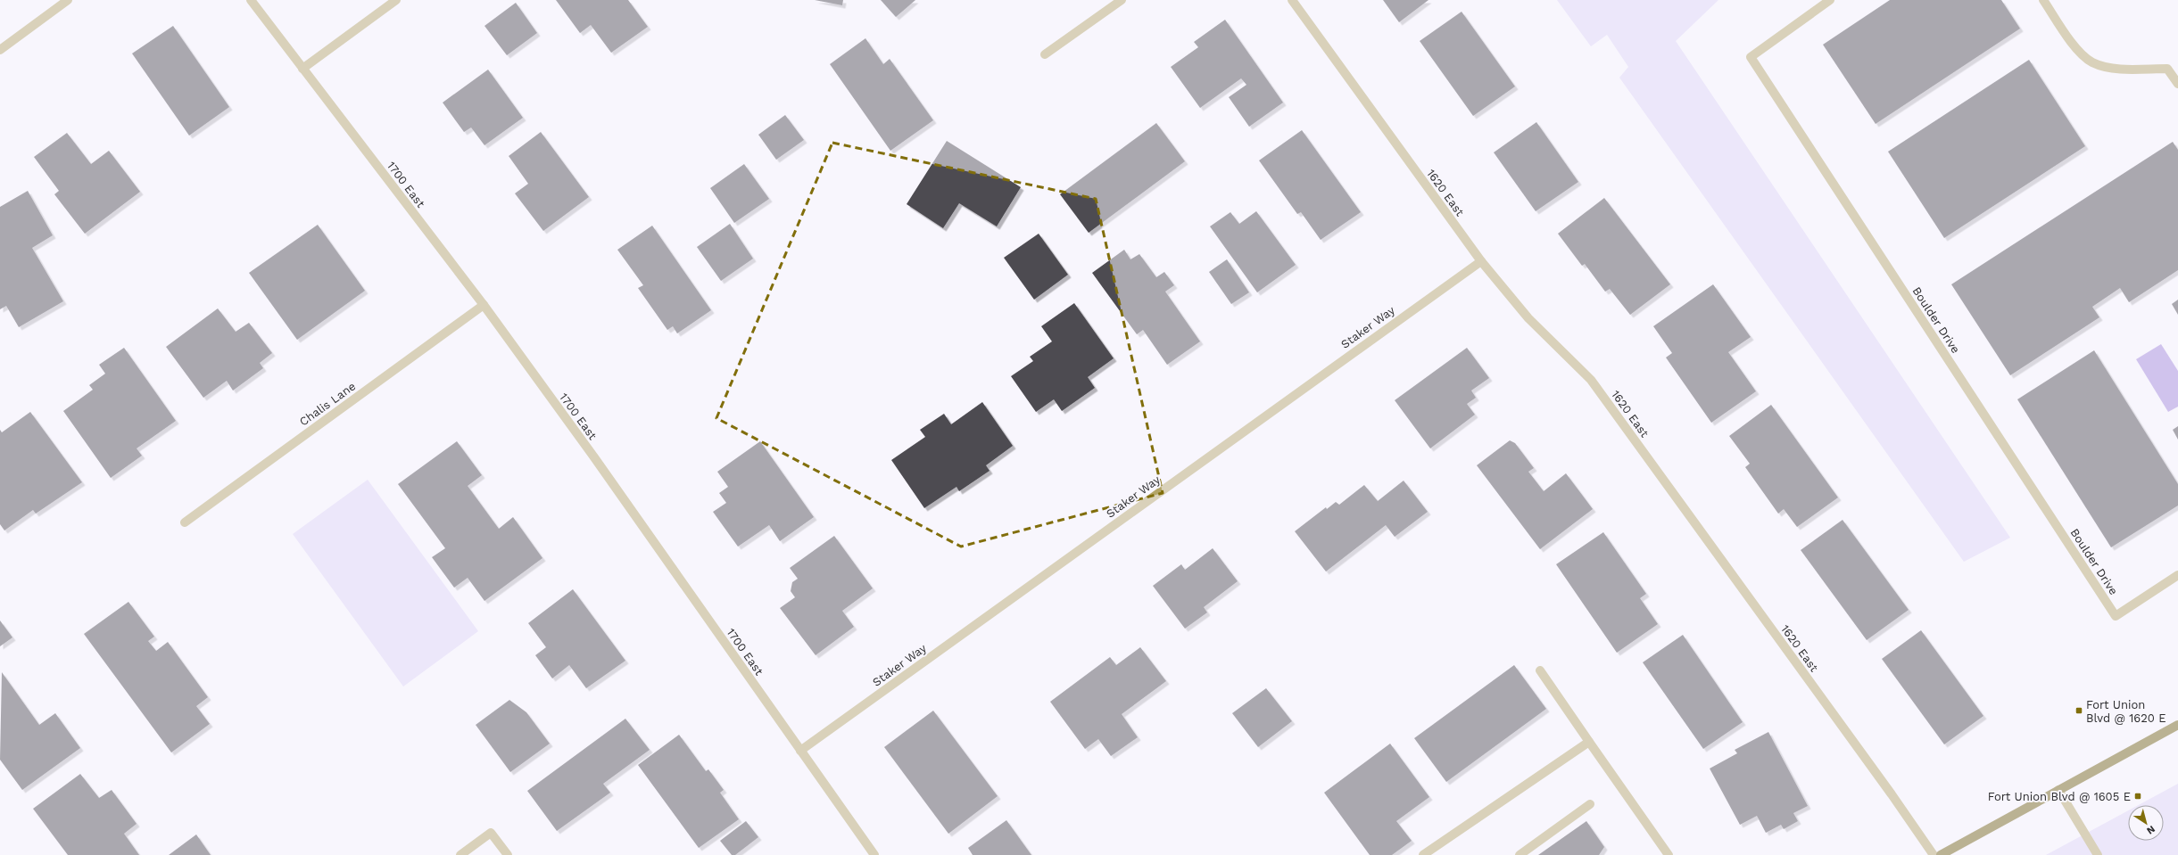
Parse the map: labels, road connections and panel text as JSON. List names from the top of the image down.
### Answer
{
  "streets": {
    "street": [
      "1700 East",
      "1620 East",
      "Boulder Drive",
      "Staker Way",
      "Chalis Lane"
    ]
  },
  "crossings": [
    ["1700 East", "Staker Way"],
    ["1700 East", "Chalis Lane"],
    ["1620 East", "Staker Way"]
  ],
  "places": {
    "transit": ["Fort Union Blvd @ 1620 E", "Fort Union Blvd @ 1605 E"]
  },
  "north": "bottom right"
}
